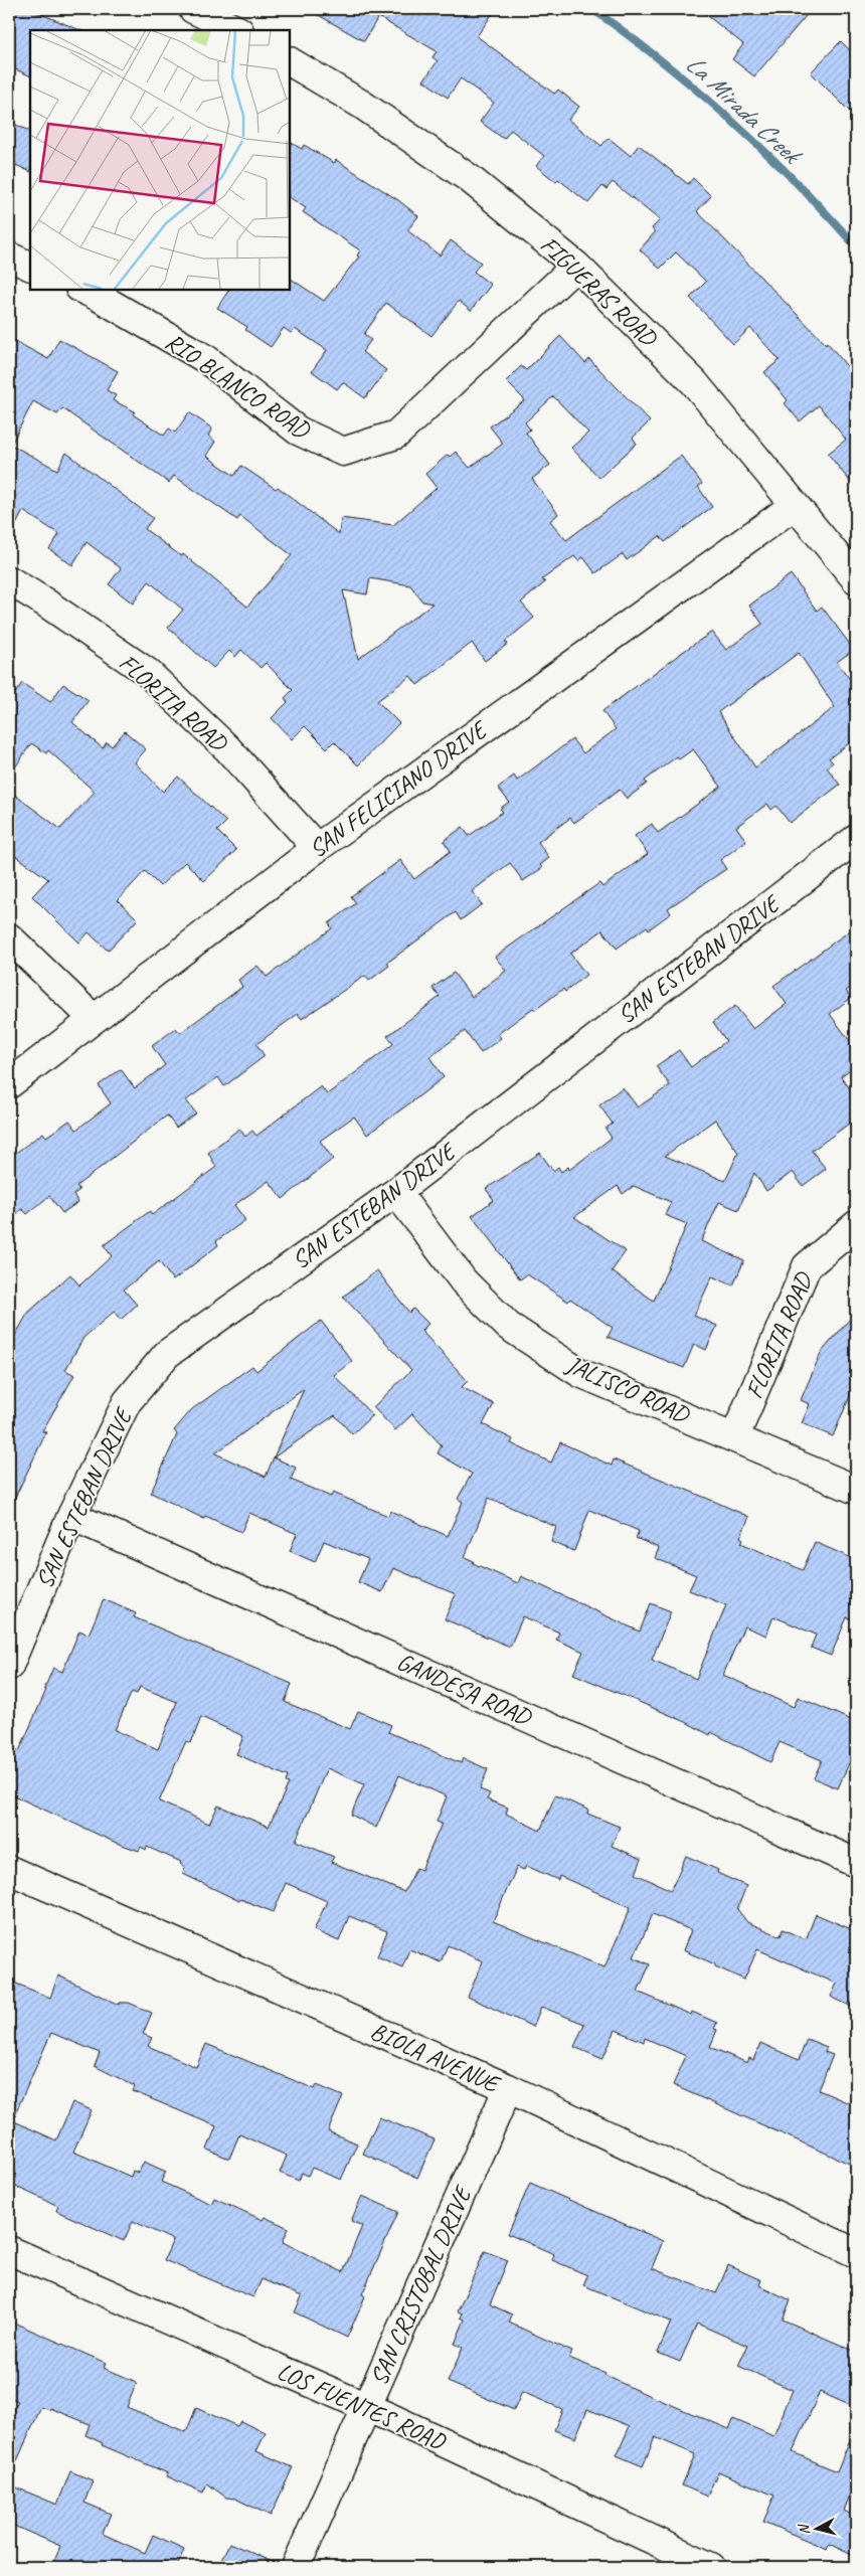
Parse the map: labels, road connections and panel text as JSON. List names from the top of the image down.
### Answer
{
  "streets": {
    "street": [
      "FIGUERAS ROAD",
      "RIO BLANCO ROAD",
      "FLORITA ROAD",
      "SAN FELICIANO DRIVE",
      "SAN ESTEBAN DRIVE",
      "JALISCO ROAD",
      "GANDESA ROAD",
      "BIOLA AVENUE",
      "SAN CRISTOBAL DRIVE",
      "LOS FUENTES ROAD"
    ]
  },
  "crossings": [
    ["FIGUERAS ROAD", "RIO BLANCO ROAD"],
    ["FIGUERAS ROAD", "SAN FELICIANO DRIVE"],
    ["FLORITA ROAD", "SAN FELICIANO DRIVE"],
    ["FLORITA ROAD", "JALISCO ROAD"],
    ["SAN ESTEBAN DRIVE", "JALISCO ROAD"],
    ["SAN ESTEBAN DRIVE", "GANDESA ROAD"],
    ["BIOLA AVENUE", "SAN CRISTOBAL DRIVE"],
    ["SAN CRISTOBAL DRIVE", "LOS FUENTES ROAD"]
  ],
  "water": ["La Mirada Creek"],
  "north": "left"
}
